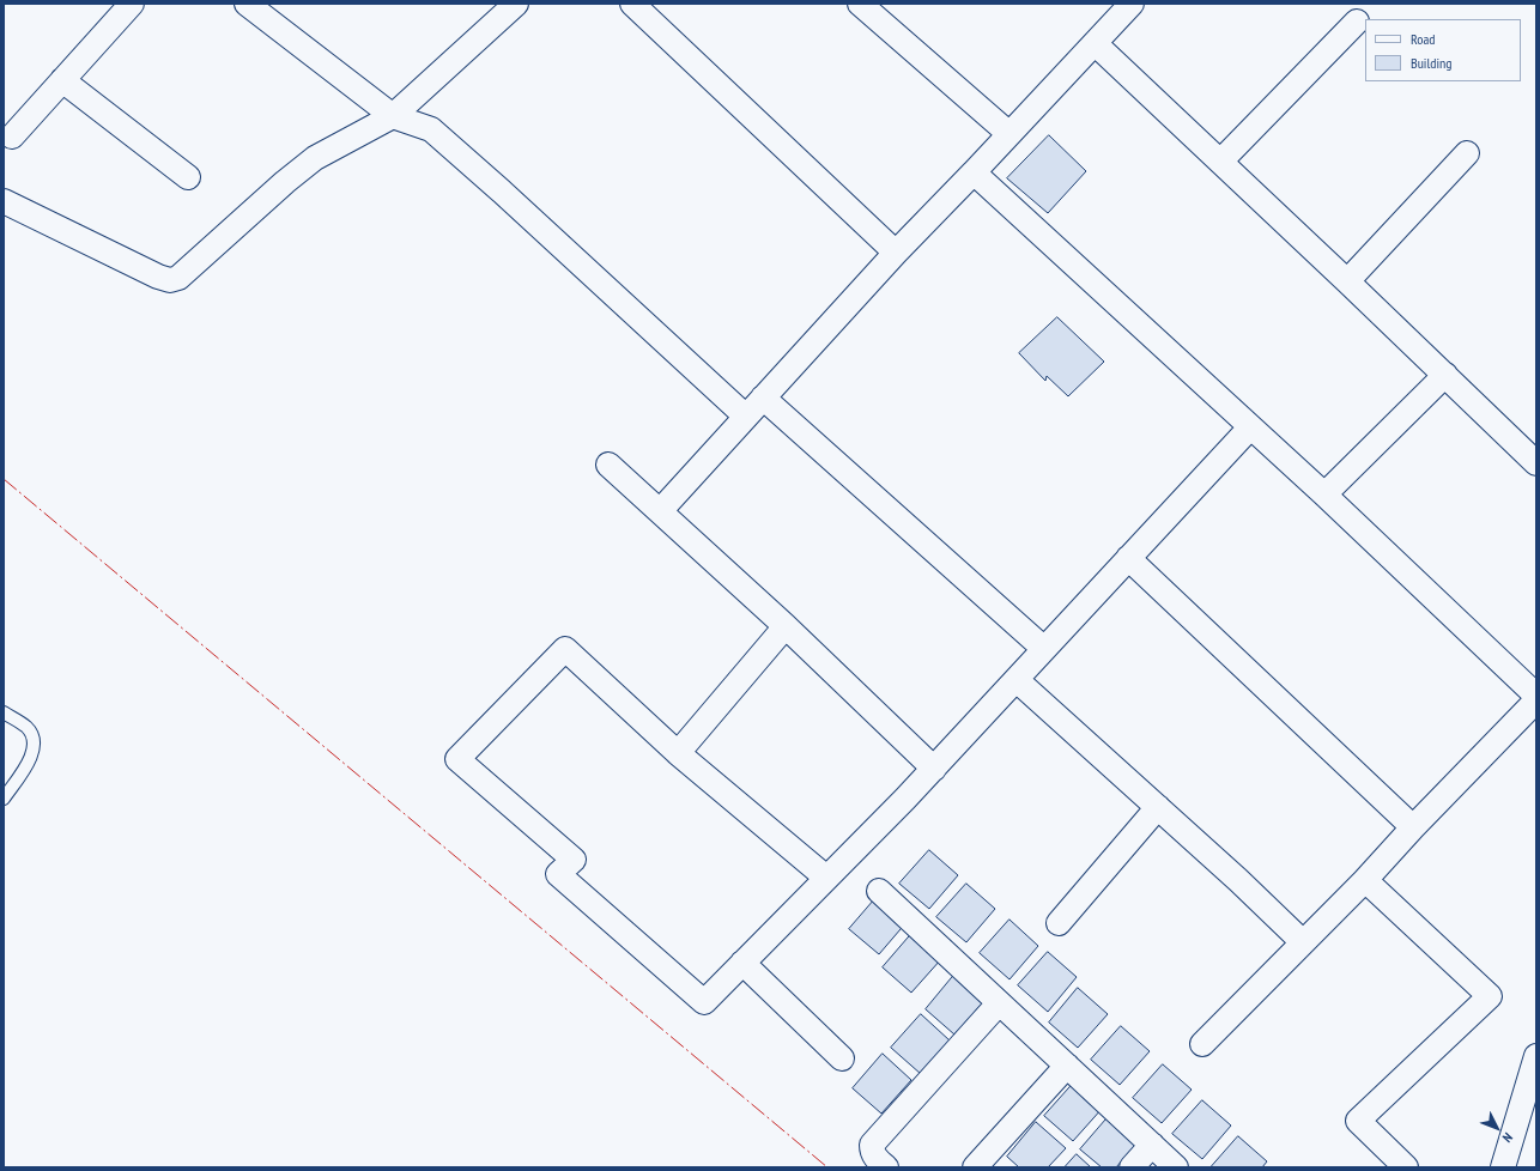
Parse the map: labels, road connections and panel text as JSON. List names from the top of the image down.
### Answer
{
  "legend": ["Road", "Building"],
  "north": "bottom right"
}
